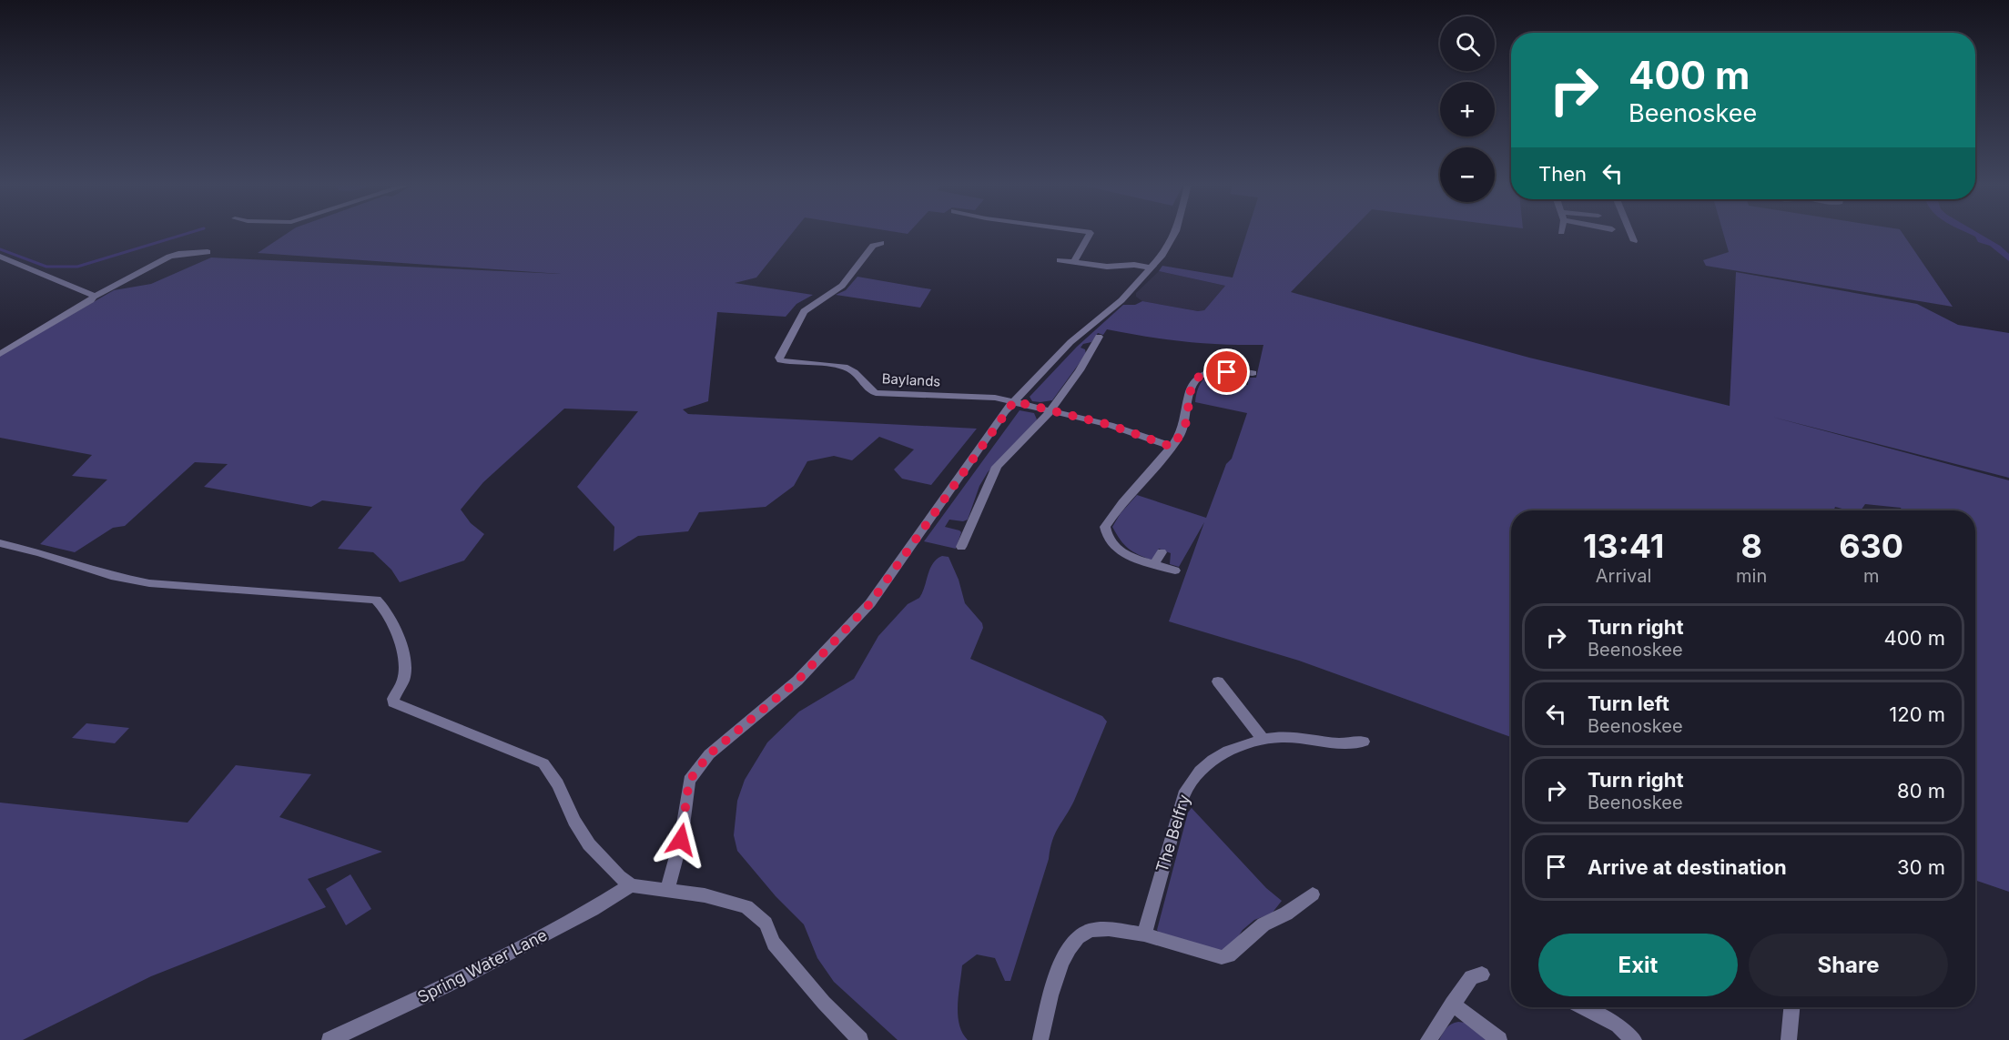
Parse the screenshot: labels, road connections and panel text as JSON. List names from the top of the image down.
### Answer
{
  "streets": {
    "street": ["Baylands", "The Belfry", "Spring Water Lane"]
  },
  "page": {
    "map_buttons": ["+", "−"],
    "turn": ["400 m", "Beenoskee"],
    "then": "Then",
    "eta": [
      "13:41",
      "Arrival",
      "8",
      "min",
      "630",
      "m"
    ],
    "list": [
      {
        "name": "Turn right",
        "note": "Beenoskee",
        "value": "400 m"
      },
      {
        "name": "Turn left",
        "note": "Beenoskee",
        "value": "120 m"
      },
      {
        "name": "Turn right",
        "note": "Beenoskee",
        "value": "80 m"
      },
      {
        "name": "Arrive at destination",
        "value": "30 m"
      }
    ],
    "buttons": ["Exit", "Share"]
  }
}
